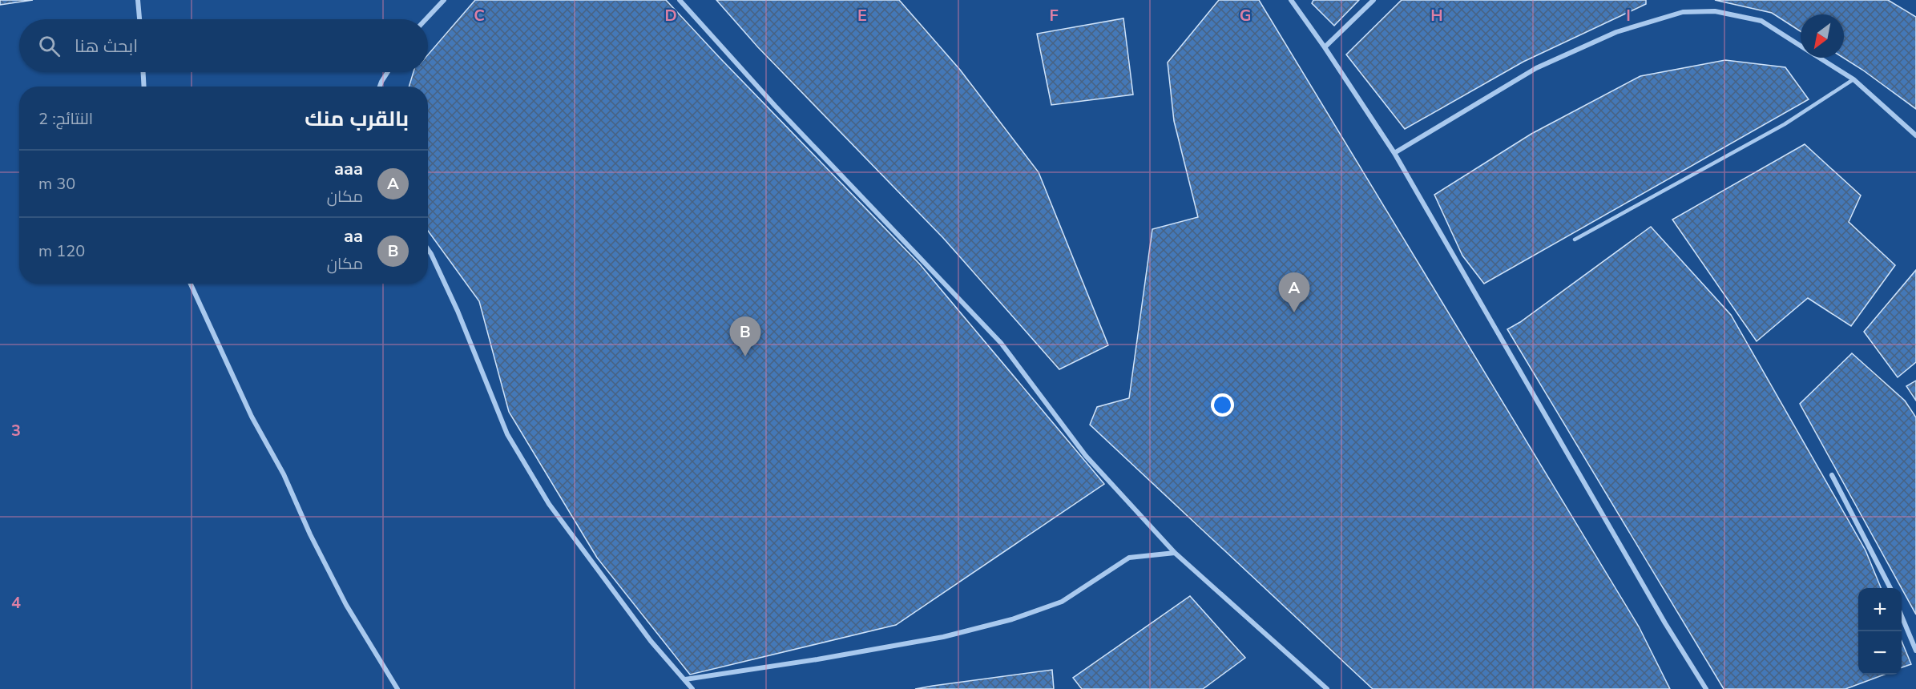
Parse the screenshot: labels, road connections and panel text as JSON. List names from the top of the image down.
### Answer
{
  "north": "bottom left",
  "page": {
    "search": "ابحث هنا",
    "heading": ["بالقرب منك", "النتائج: 2"],
    "list": [
      {
        "mark": "A",
        "name": "aaa",
        "note": "مكان",
        "value": "30 m"
      },
      {
        "mark": "B",
        "name": "aa",
        "note": "مكان",
        "value": "120 m"
      }
    ],
    "pins": ["A", "B"],
    "map_buttons": ["+", "−"]
  },
  "grid": {
    "columns": [
      "C",
      "D",
      "E",
      "F",
      "G",
      "H",
      "I"
    ],
    "rows": ["3", "4"]
  }
}
